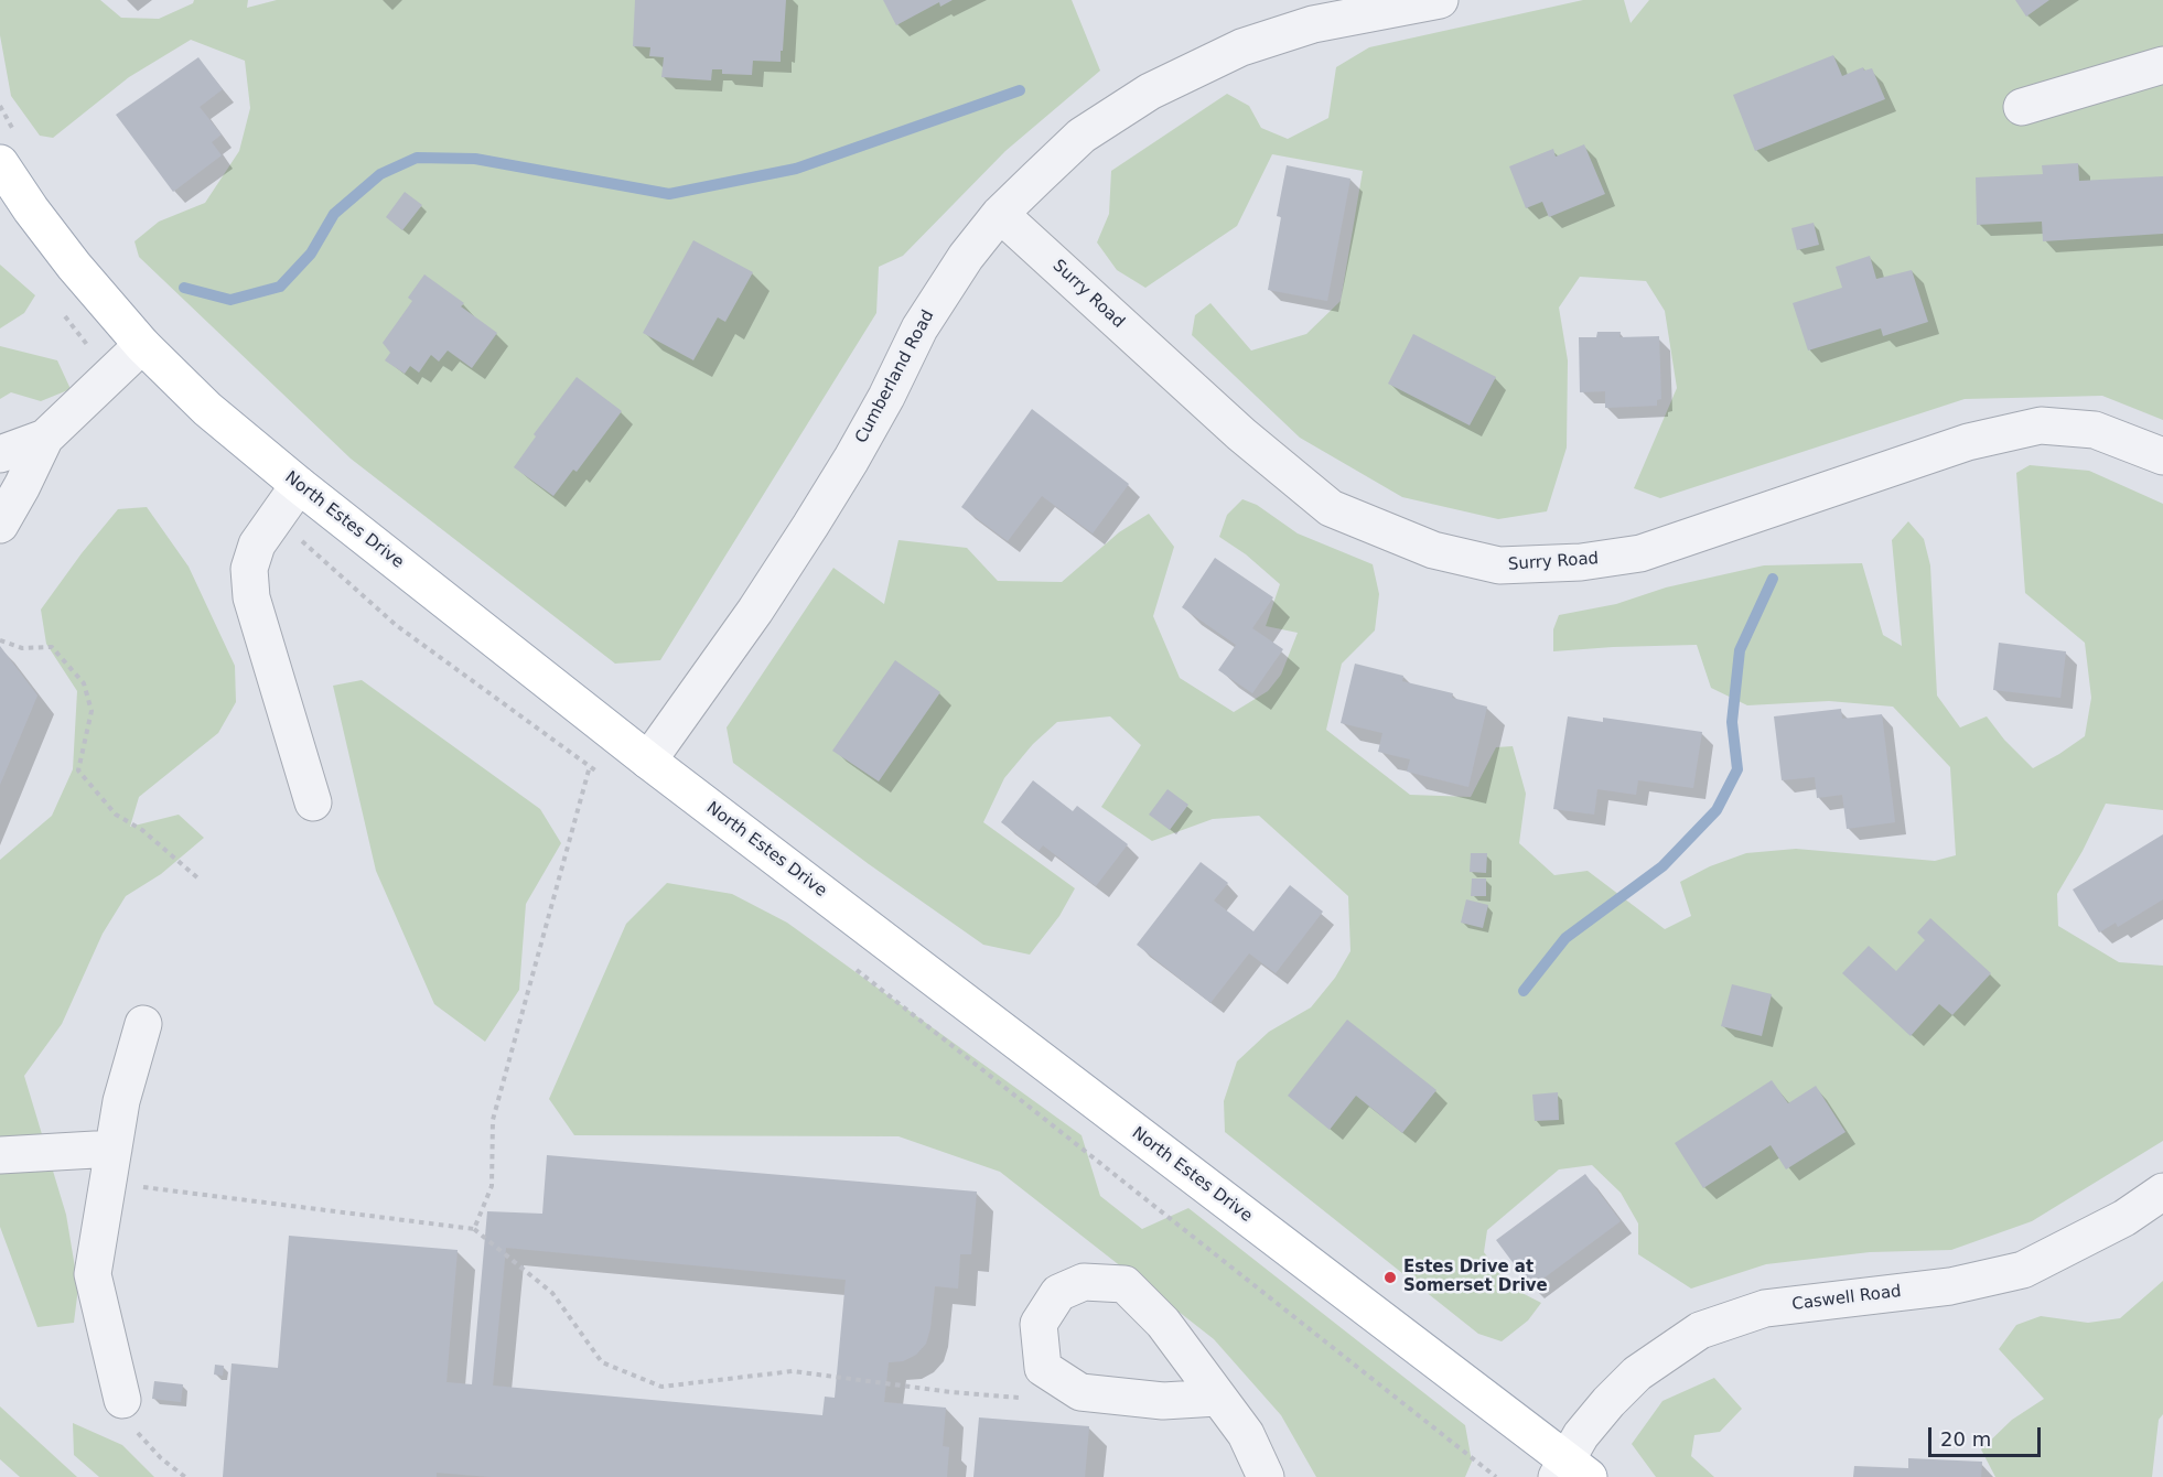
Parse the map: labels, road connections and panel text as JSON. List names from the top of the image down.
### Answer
{
  "streets": {
    "main road": ["North Estes Drive"],
    "street": ["Surry Road", "Cumberland Road", "Caswell Road"]
  },
  "crossings": [
    ["Surry Road", "Cumberland Road"],
    ["Cumberland Road", "North Estes Drive"],
    ["North Estes Drive", "Caswell Road"]
  ],
  "places": ["Estes Drive at Somerset Drive"],
  "scale_bar": "20 m"
}
